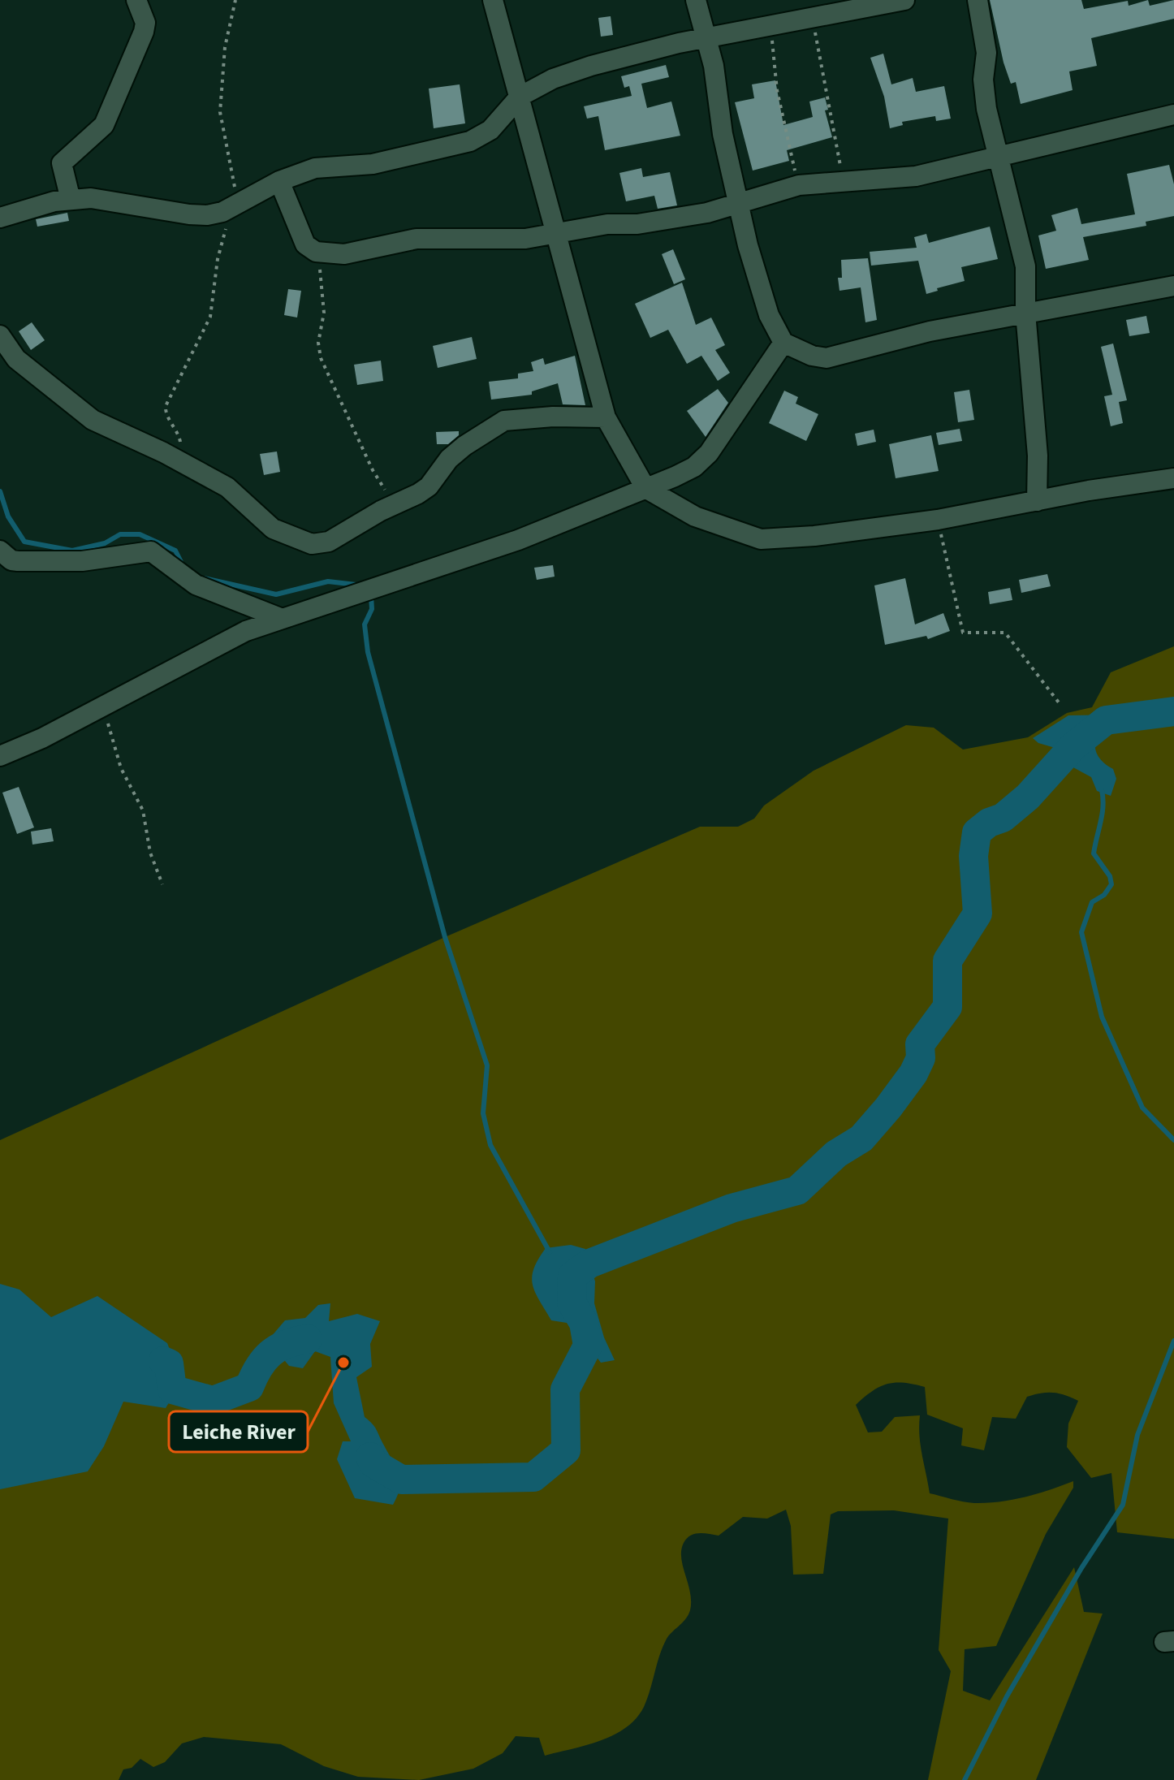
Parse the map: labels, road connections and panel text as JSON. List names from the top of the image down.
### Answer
{
  "places": ["Leiche River"]
}
